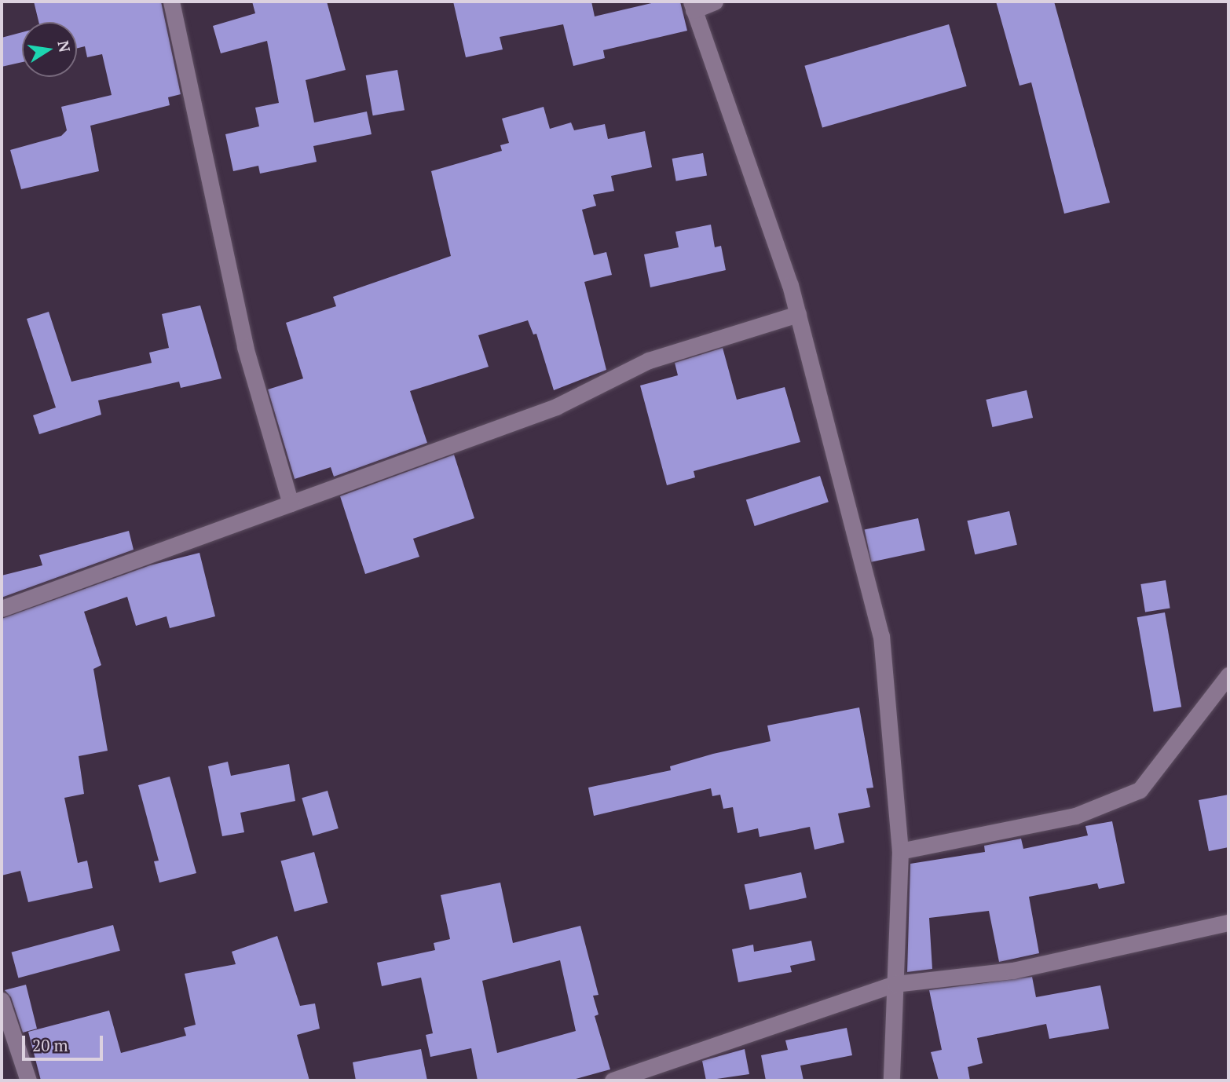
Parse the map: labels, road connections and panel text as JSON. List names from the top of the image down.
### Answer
{
  "scale_bar": "20 m",
  "north": "right"
}
